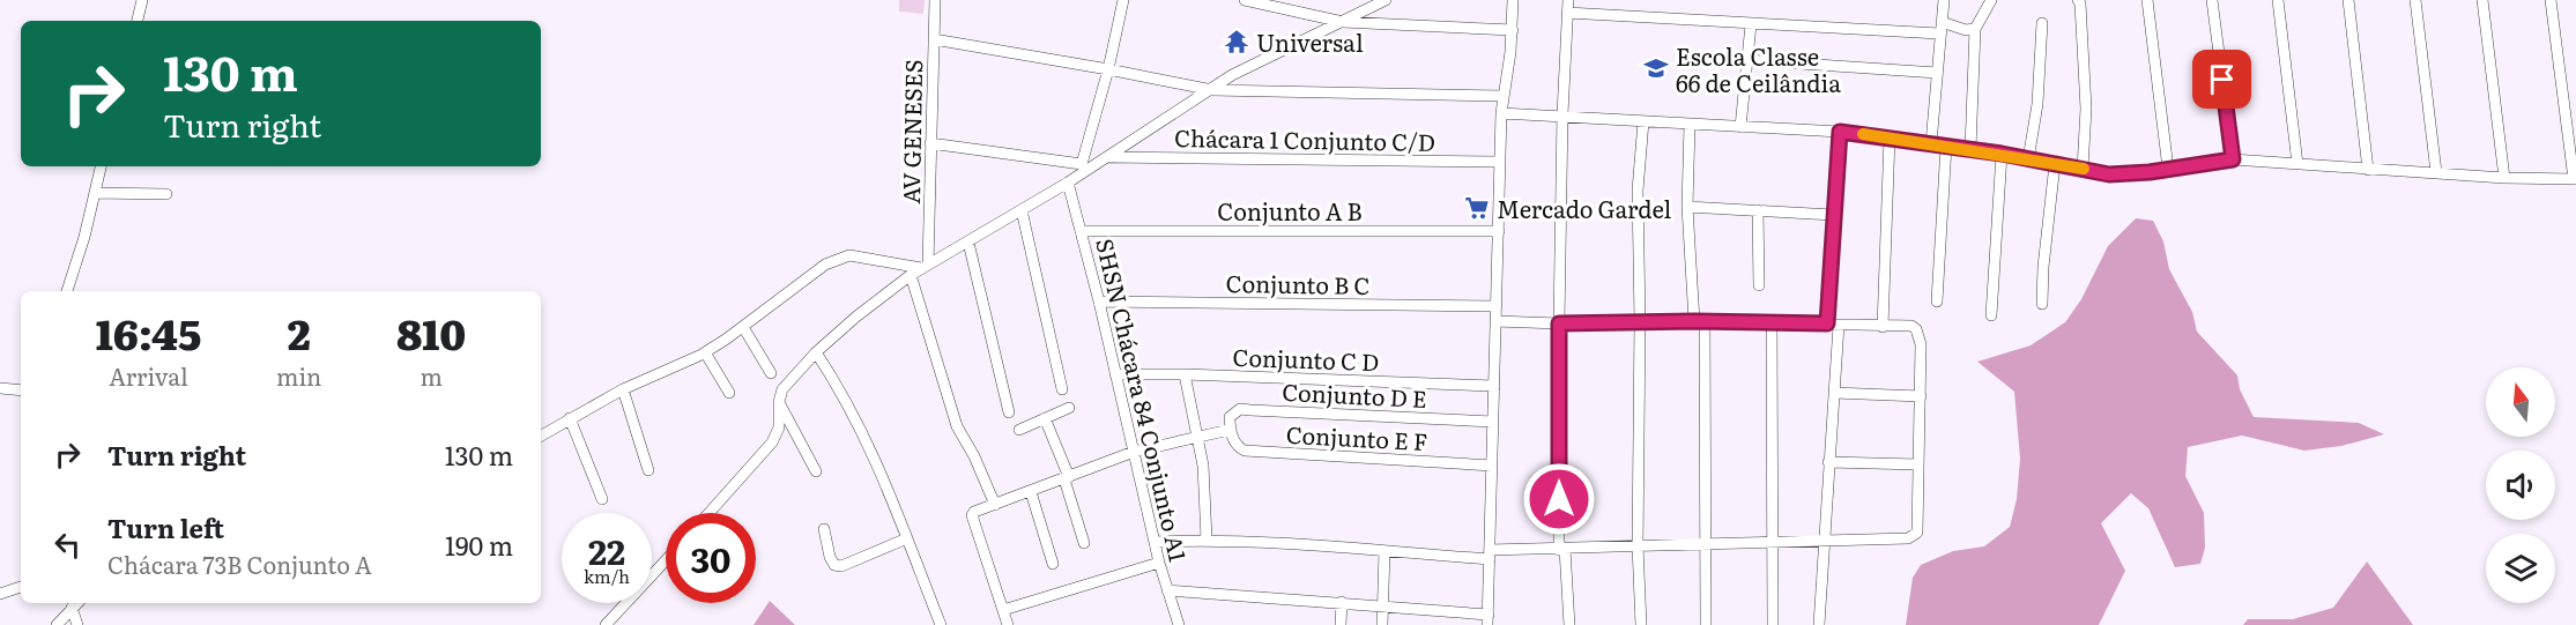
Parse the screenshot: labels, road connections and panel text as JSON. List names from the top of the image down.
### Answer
{
  "streets": {
    "street": [
      "AV GENESES",
      "Chácara 1 Conjunto C/D",
      "Conjunto A B",
      "Conjunto B C",
      "Conjunto C D",
      "Conjunto D E",
      "SHSN Chácara 84 Conjunto A1",
      "Conjunto E F"
    ]
  },
  "crossings": [
    ["Conjunto A B", "SHSN Chácara 84 Conjunto A1"],
    ["Conjunto B C", "SHSN Chácara 84 Conjunto A1"],
    ["Conjunto C D", "SHSN Chácara 84 Conjunto A1"],
    ["Conjunto D E", "Conjunto E F"]
  ],
  "places": {
    "temple": ["Universal"],
    "school or university": ["Escola Classe 66 de Ceilândia"],
    "supermarket": ["Mercado Gardel"]
  },
  "north": "top",
  "page": {
    "turn": ["130 m", "Turn right"],
    "eta": [
      "16:45",
      "Arrival",
      "2",
      "min",
      "810",
      "m"
    ],
    "list": [
      {
        "name": "Turn right",
        "value": "130 m"
      },
      {
        "name": "Turn left",
        "note": "Chácara 73B Conjunto A",
        "value": "190 m"
      }
    ],
    "speed": "22 km/h",
    "limit": "30"
  }
}
